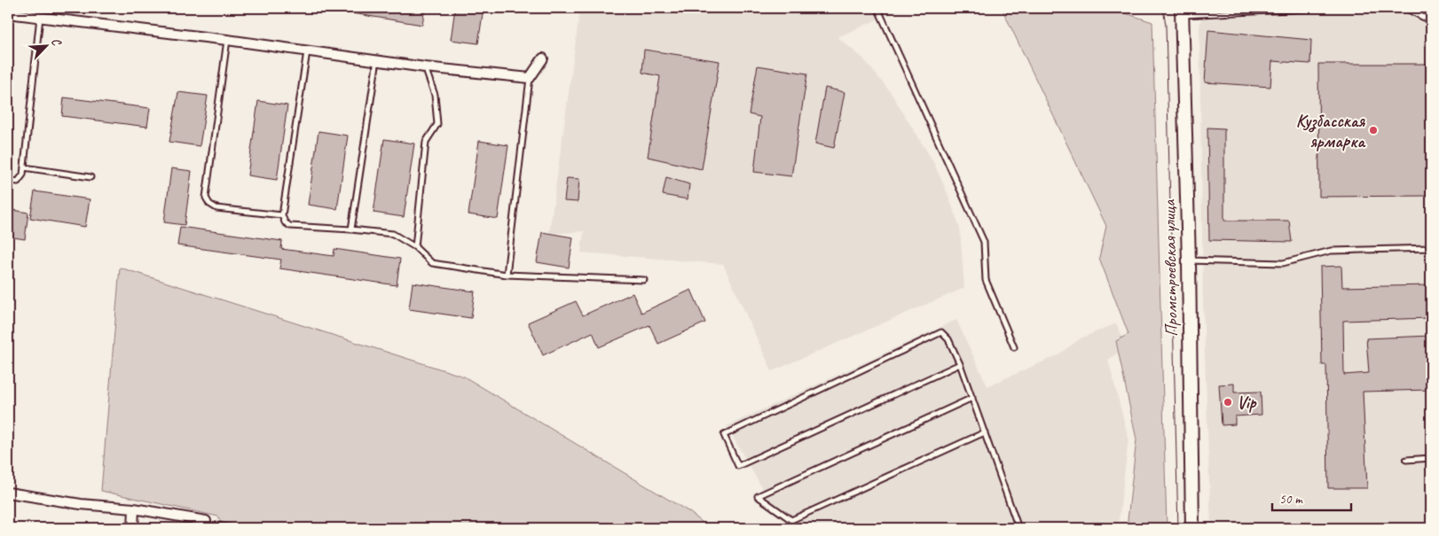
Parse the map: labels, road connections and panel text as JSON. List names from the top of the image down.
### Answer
{
  "streets": {
    "street": ["Промстроевская улица"]
  },
  "places": ["Кузбасская ярмарка", "Vip"],
  "scale_bar": "50 m",
  "north": "top right"
}
